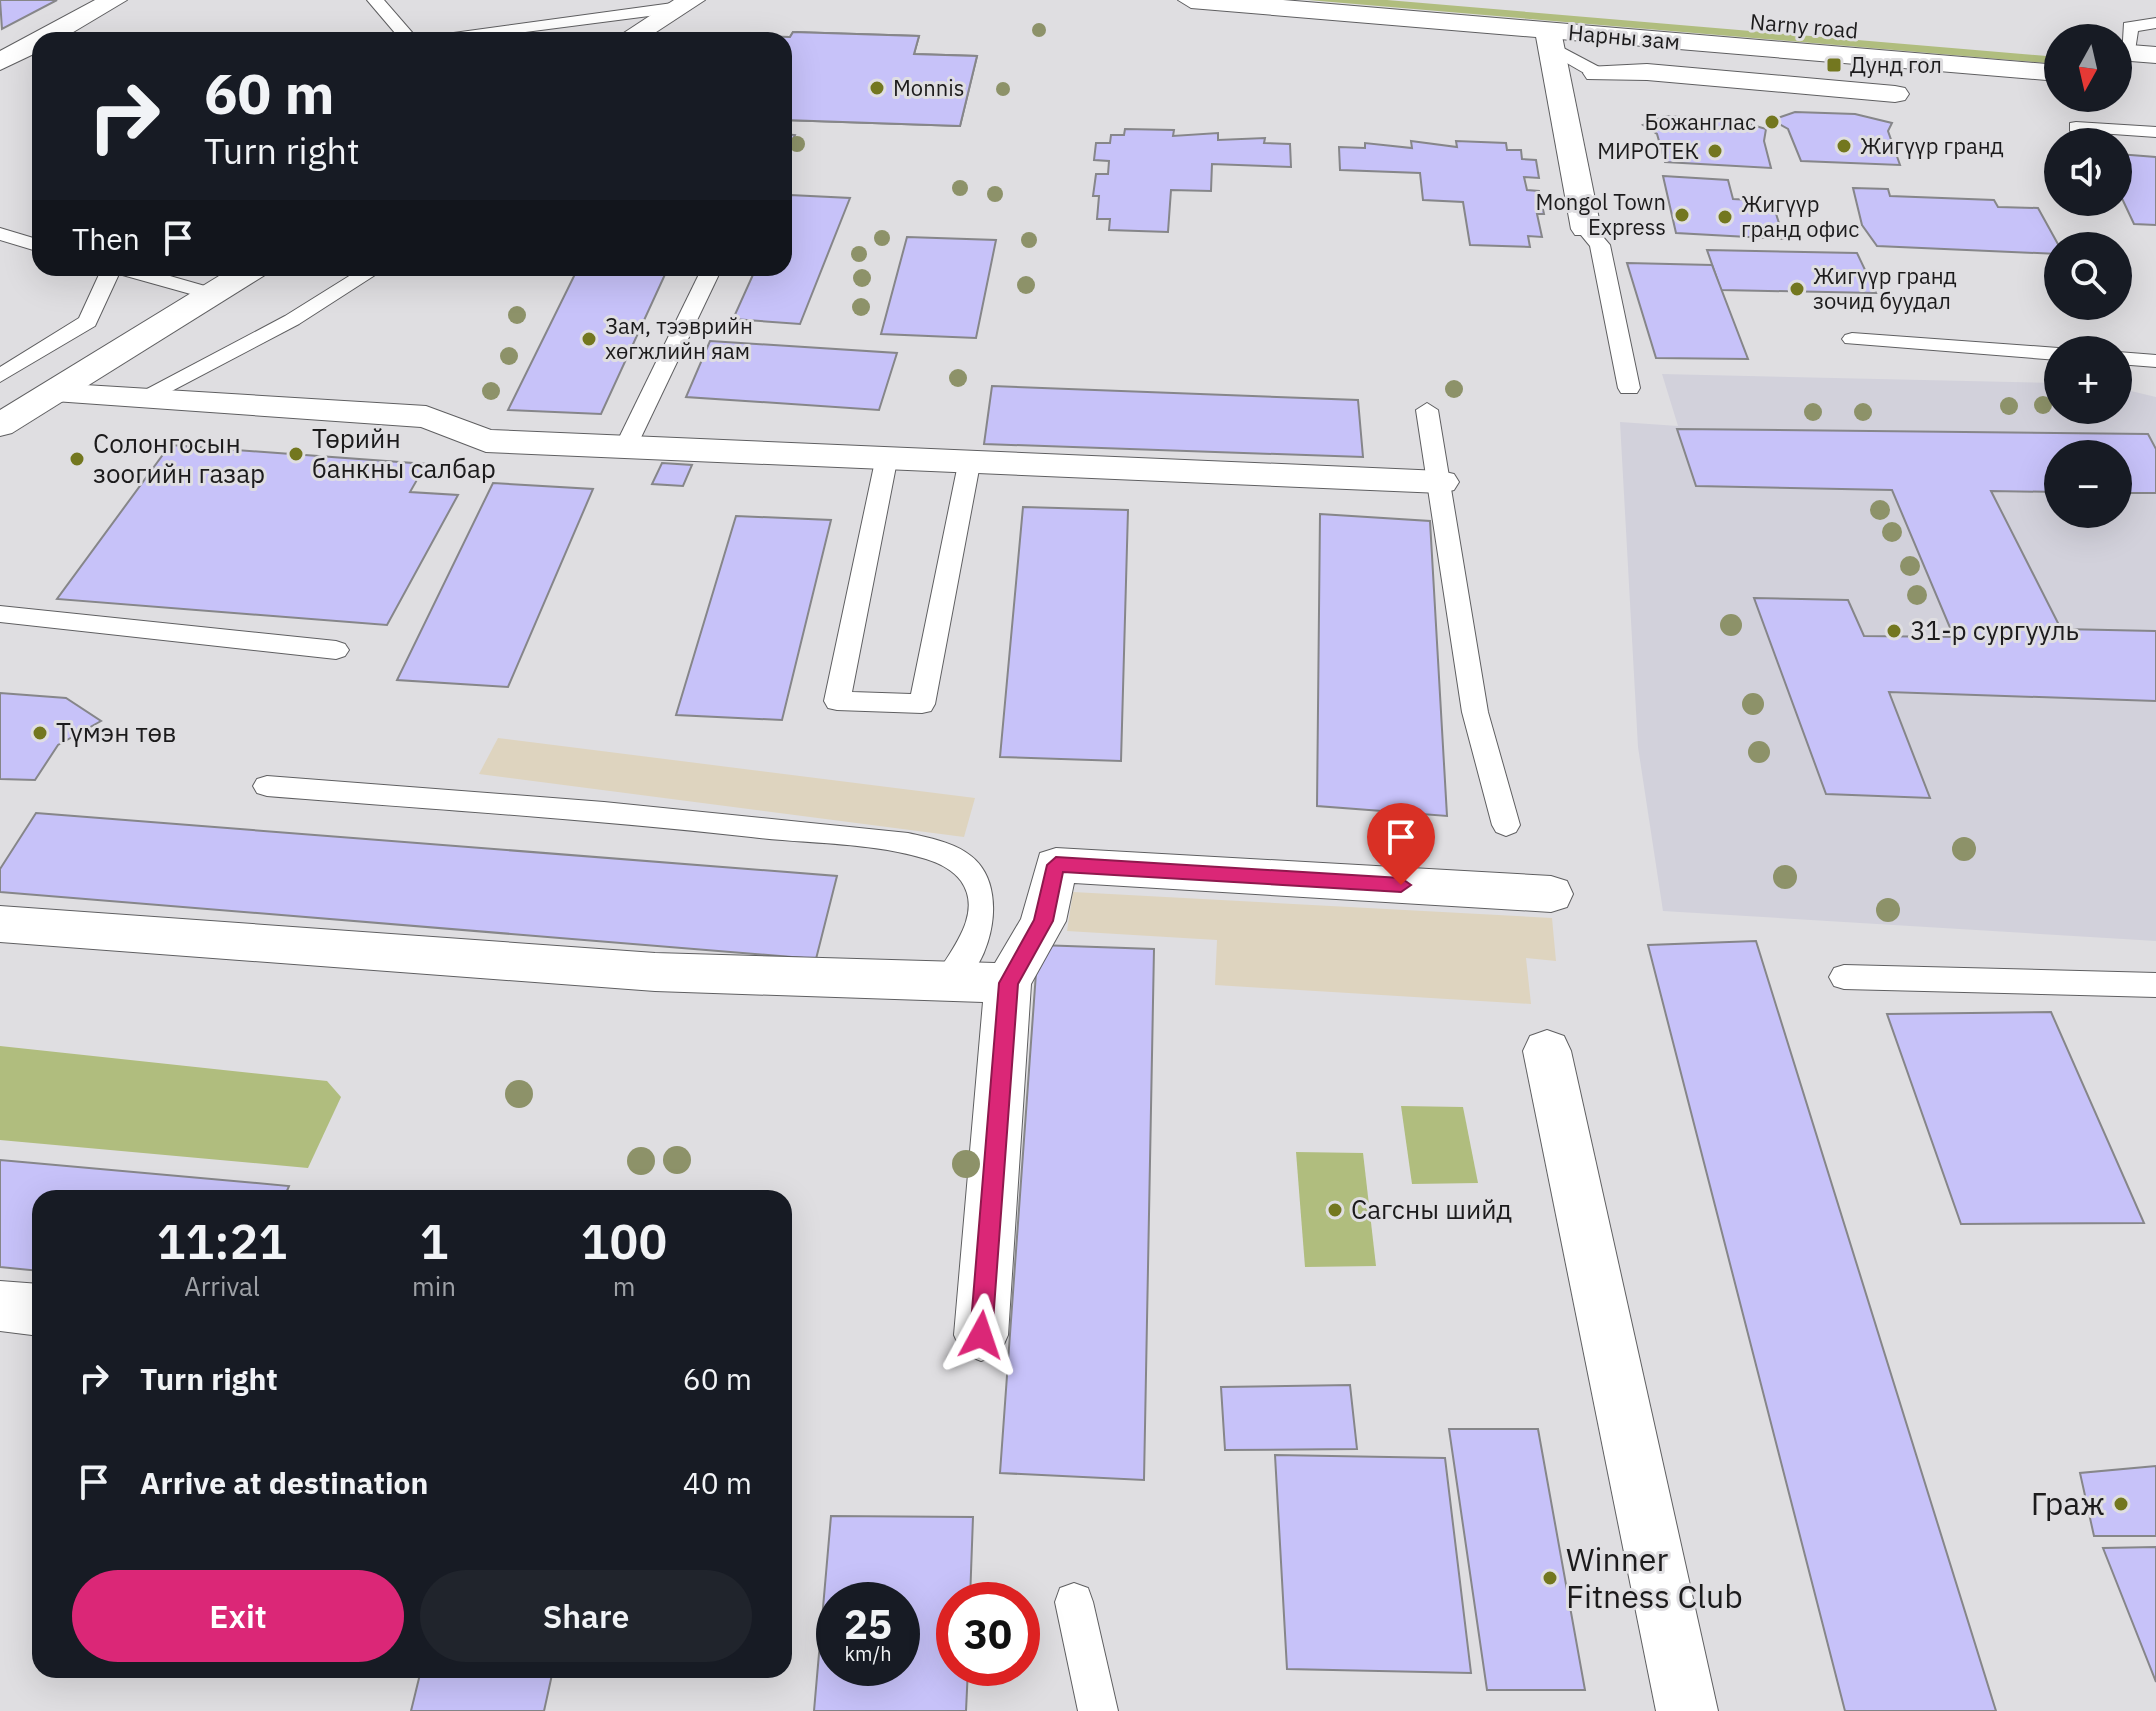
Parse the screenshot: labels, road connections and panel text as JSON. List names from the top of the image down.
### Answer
{
  "streets": {
    "main road": ["Нарны зам"]
  },
  "places": {
    "transit": ["Дунд гол"],
    "other": [
      "Monnis",
      "Божанглас",
      "Жигүүр гранд",
      "МИРОТЕК",
      "Mongol Town Express",
      "Жигүүр гранд офис",
      "Жигүүр гранд зочид буудал",
      "Зам, тээврийн хөгжлийн яам",
      "Төрийн банкны салбар",
      "Солонгосын зоогийн газар",
      "31-р сургууль",
      "Түмэн төв",
      "Сагсны шийд",
      "Граж",
      "Winner Fitness Club"
    ]
  },
  "north": "bottom",
  "page": {
    "map_buttons": ["+", "−"],
    "turn": ["60 m", "Turn right"],
    "then": "Then",
    "eta": [
      "11:21",
      "Arrival",
      "1",
      "min",
      "100",
      "m"
    ],
    "list": [
      {
        "name": "Turn right",
        "value": "60 m"
      },
      {
        "name": "Arrive at destination",
        "value": "40 m"
      }
    ],
    "buttons": ["Exit", "Share"],
    "speed": "25 km/h",
    "limit": "30"
  }
}
